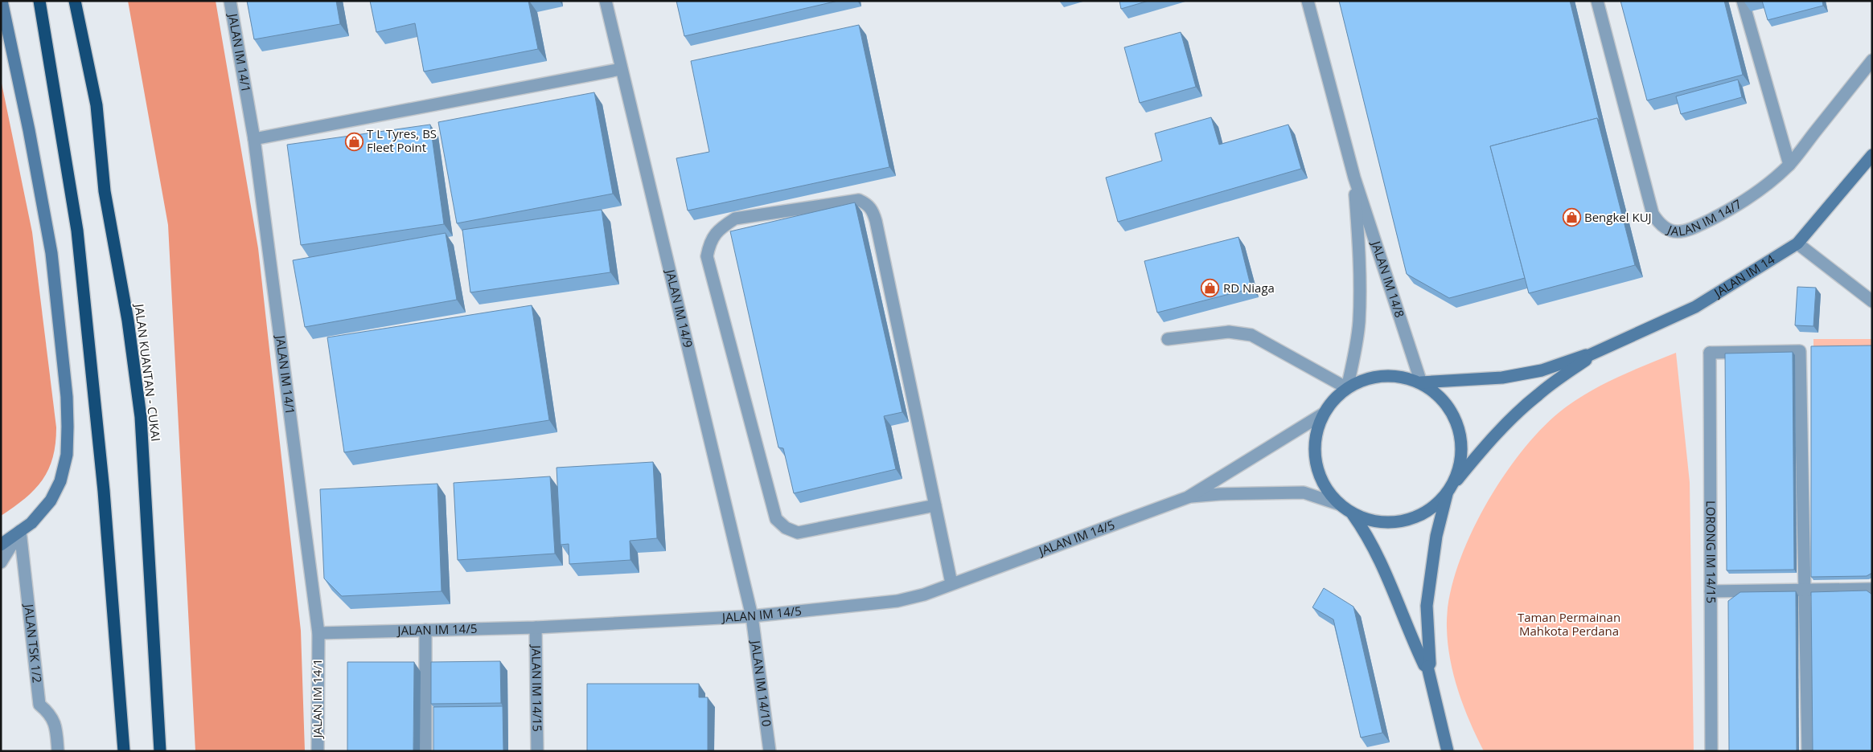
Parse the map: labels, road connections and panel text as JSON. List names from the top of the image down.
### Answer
{
  "streets": {
    "highway": ["JALAN KUANTAN - CUKAI"],
    "street": [
      "JALAN IM 14/1",
      "JALAN IM 14/7",
      "JALAN IM 14",
      "JALAN IM 14/8",
      "JALAN IM 14/9",
      "JALAN IM 14/5",
      "LORONG IM 14/15",
      "JALAN TSK 1/2",
      "JALAN IM 14/10",
      "JALAN IM 14/15"
    ]
  },
  "crossings": [
    ["JALAN IM 14/1", "JALAN IM 14/5"],
    ["JALAN IM 14/9", "JALAN IM 14/5"],
    ["JALAN IM 14/9", "JALAN IM 14/10"],
    ["JALAN IM 14/5", "JALAN IM 14/10"],
    ["JALAN IM 14/5", "JALAN IM 14/15"]
  ],
  "parks": ["Taman Permainan Mahkota Perdana"],
  "places": {
    "shop": ["T L Tyres, BS Fleet Point", "Bengkel KUJ", "RD Niaga"]
  }
}
